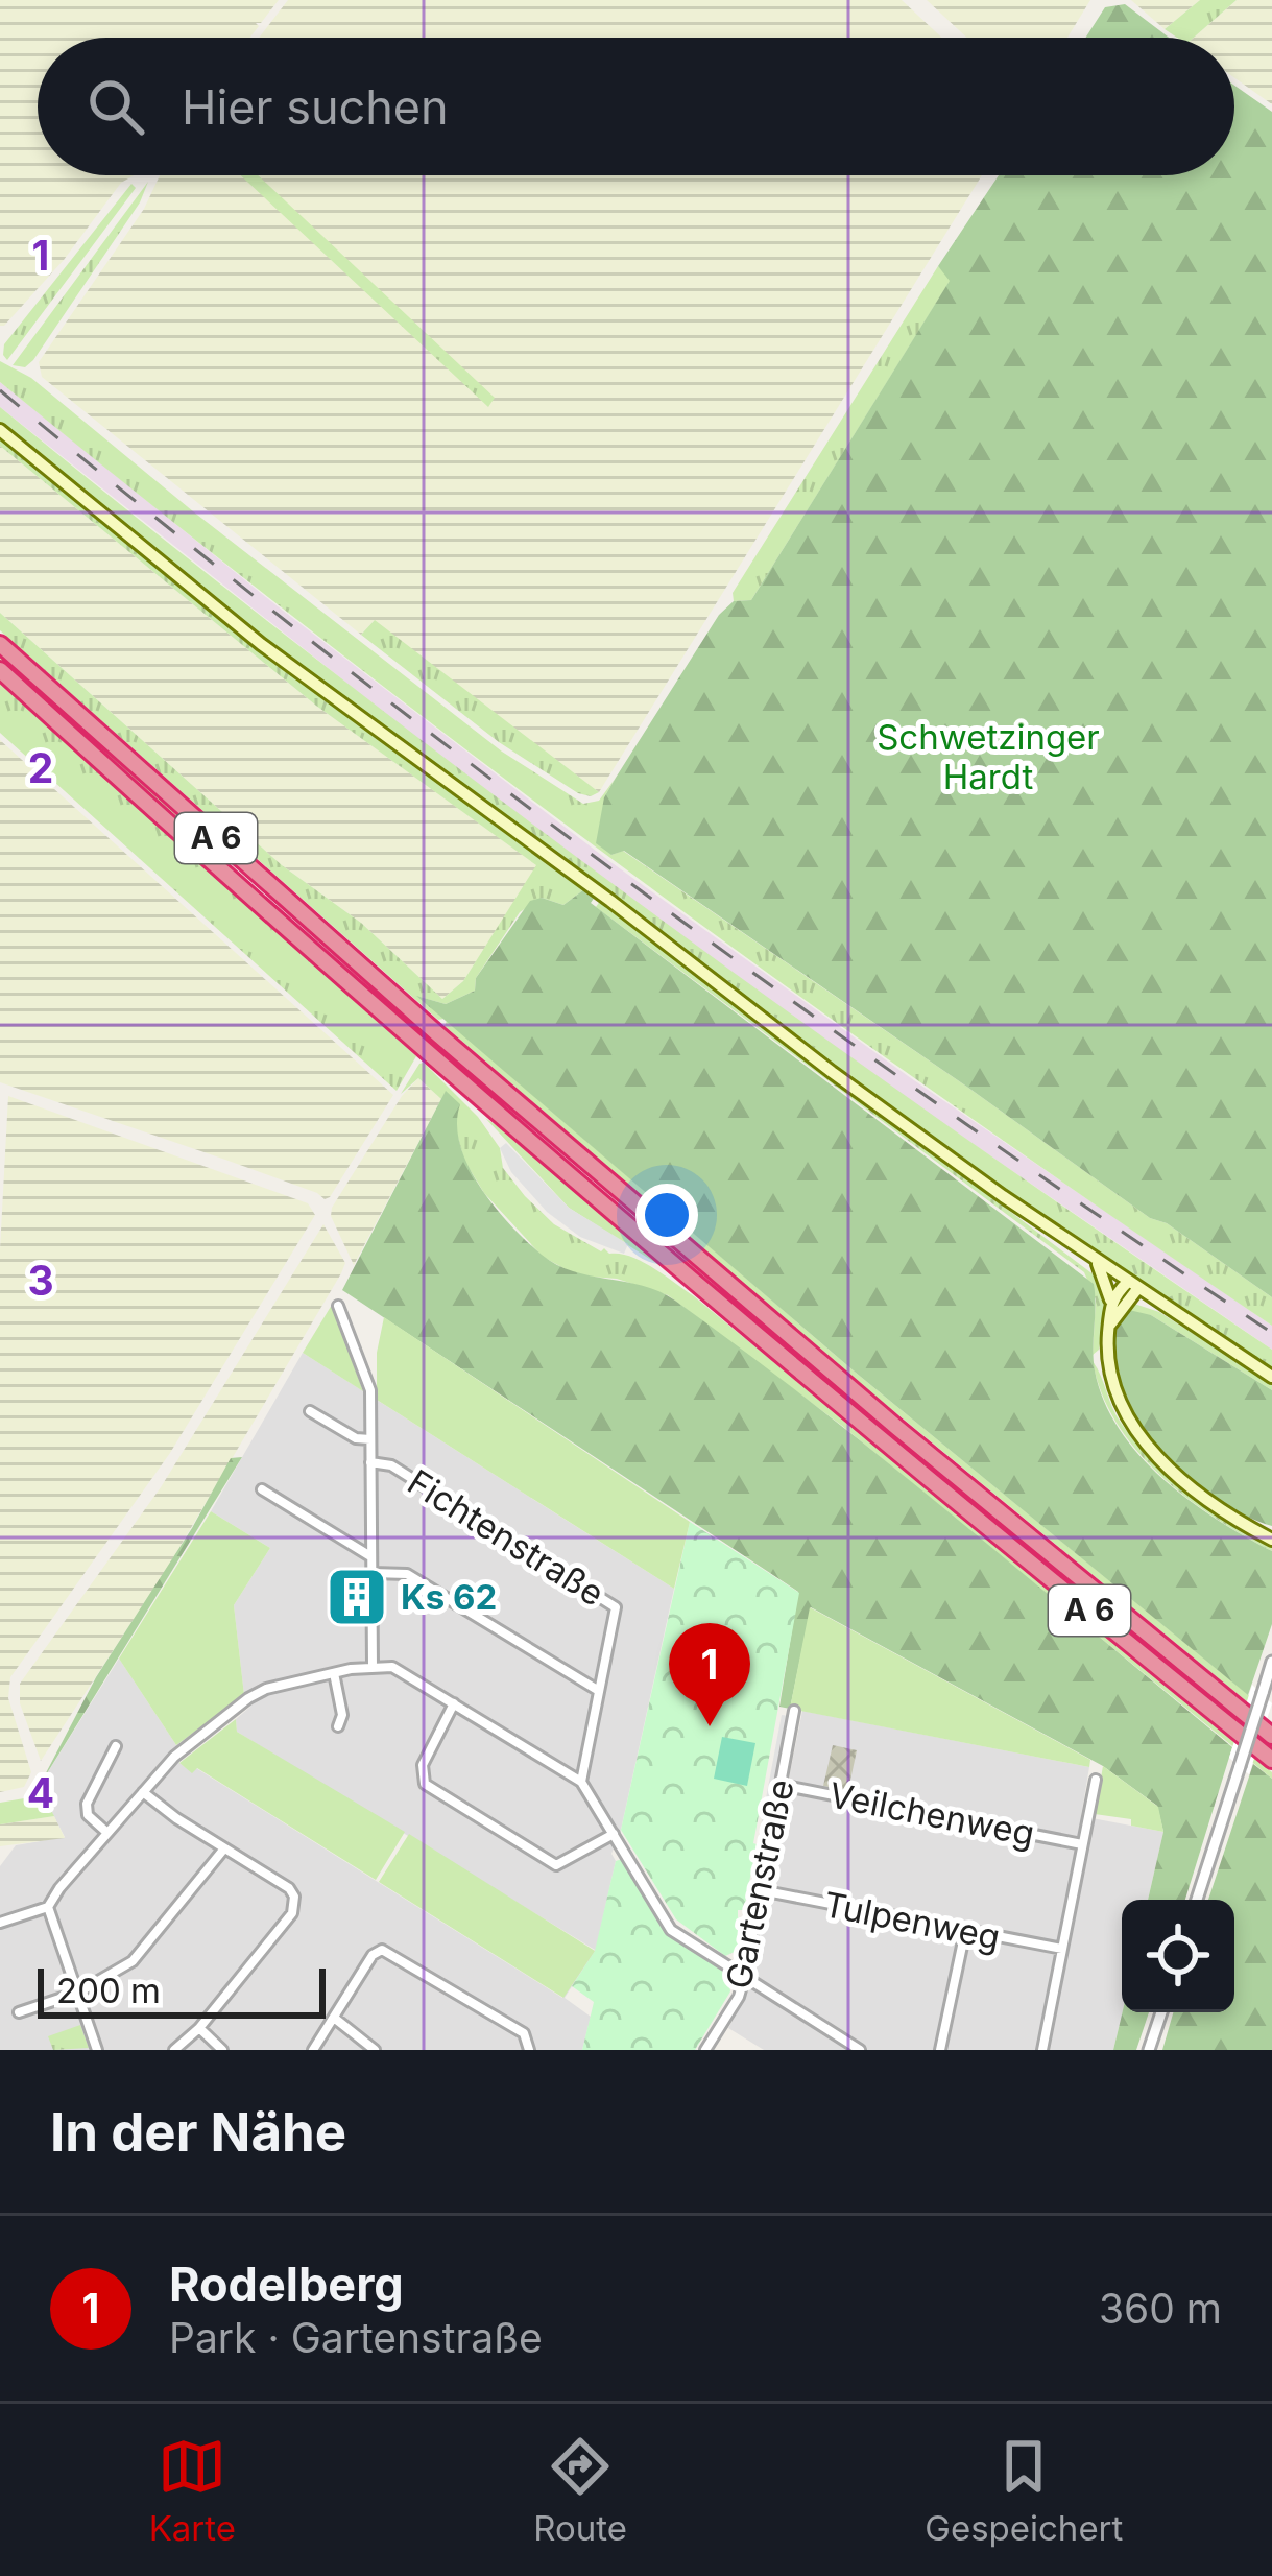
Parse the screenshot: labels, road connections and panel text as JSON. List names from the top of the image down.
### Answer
{
  "streets": {
    "highway": ["A 6"],
    "street": [
      "Fichtenstraße",
      "Veilchenweg",
      "Gartenstraße",
      "Tulpenweg"
    ]
  },
  "crossings": [
    ["Veilchenweg", "Gartenstraße"],
    ["Gartenstraße", "Tulpenweg"]
  ],
  "parks": ["Schwetzinger Hardt"],
  "places": {
    "building": ["Ks 62"]
  },
  "scale_bar": "200 m",
  "page": {
    "search": "Hier suchen",
    "pins": "1",
    "scale": "200 m",
    "heading": "In der Nähe",
    "list": [
      {
        "mark": "1",
        "name": "Rodelberg",
        "note": "Park · Gartenstraße",
        "value": "360 m"
      }
    ],
    "nav": ["Karte", "Route", "Gespeichert"]
  },
  "grid": {
    "rows": [
      "1",
      "2",
      "3",
      "4"
    ]
  }
}
